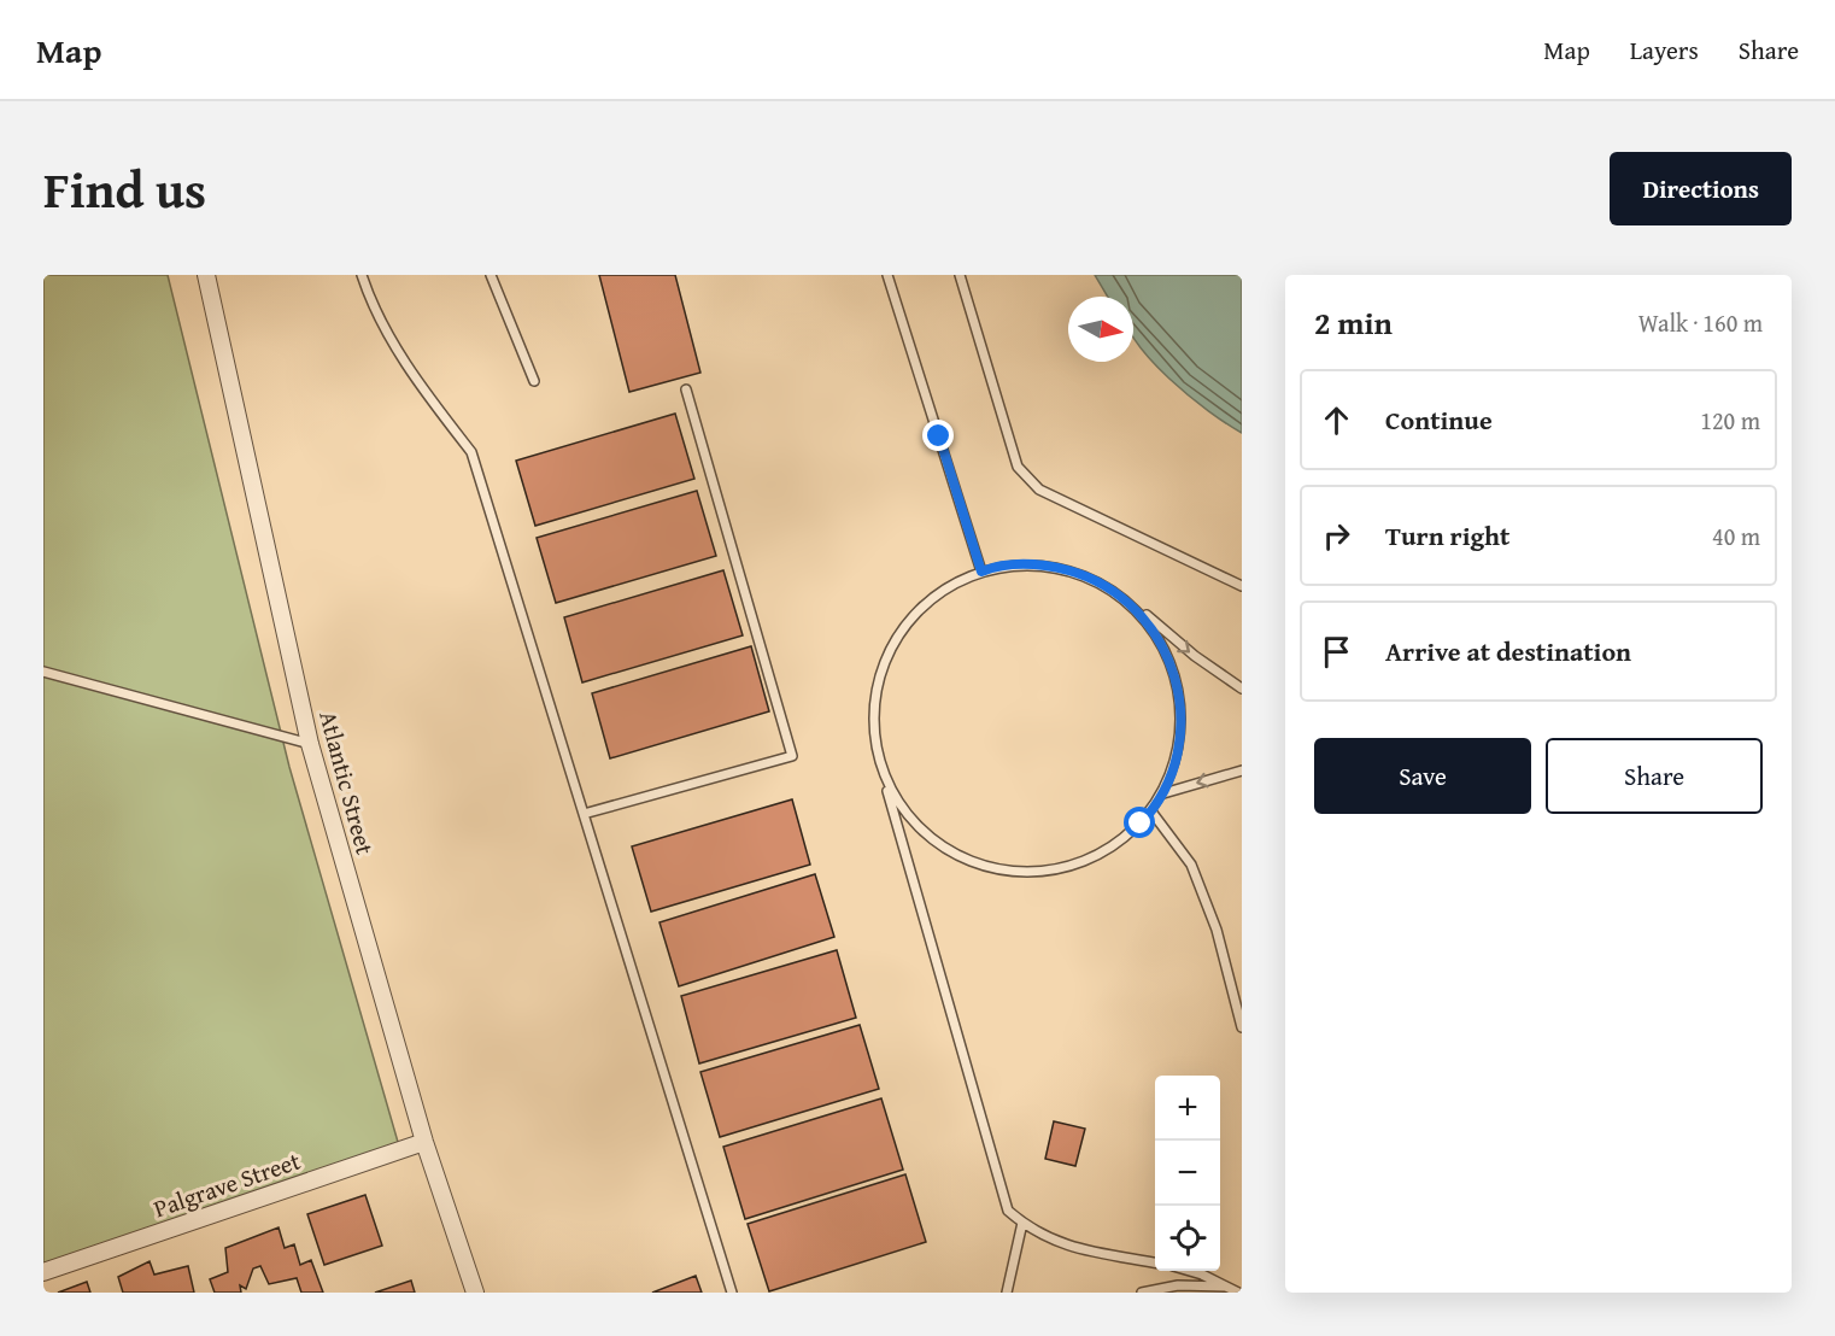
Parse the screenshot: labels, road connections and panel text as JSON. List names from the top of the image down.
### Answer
{
  "streets": {
    "street": ["Atlantic Street", "Palgrave Street"]
  },
  "crossings": [
    ["Atlantic Street", "Palgrave Street"]
  ],
  "north": "right",
  "page": {
    "header": "Map",
    "nav": ["Map", "Layers", "Share"],
    "title": "Find us",
    "buttons": [
      "Directions",
      ["Save", "Share"]
    ],
    "heading": ["2 min", "Walk · 160 m"],
    "list": [
      ["Continue", "120 m"],
      ["Turn right", "40 m"],
      "Arrive at destination"
    ],
    "map_buttons": ["+", "−"]
  }
}
